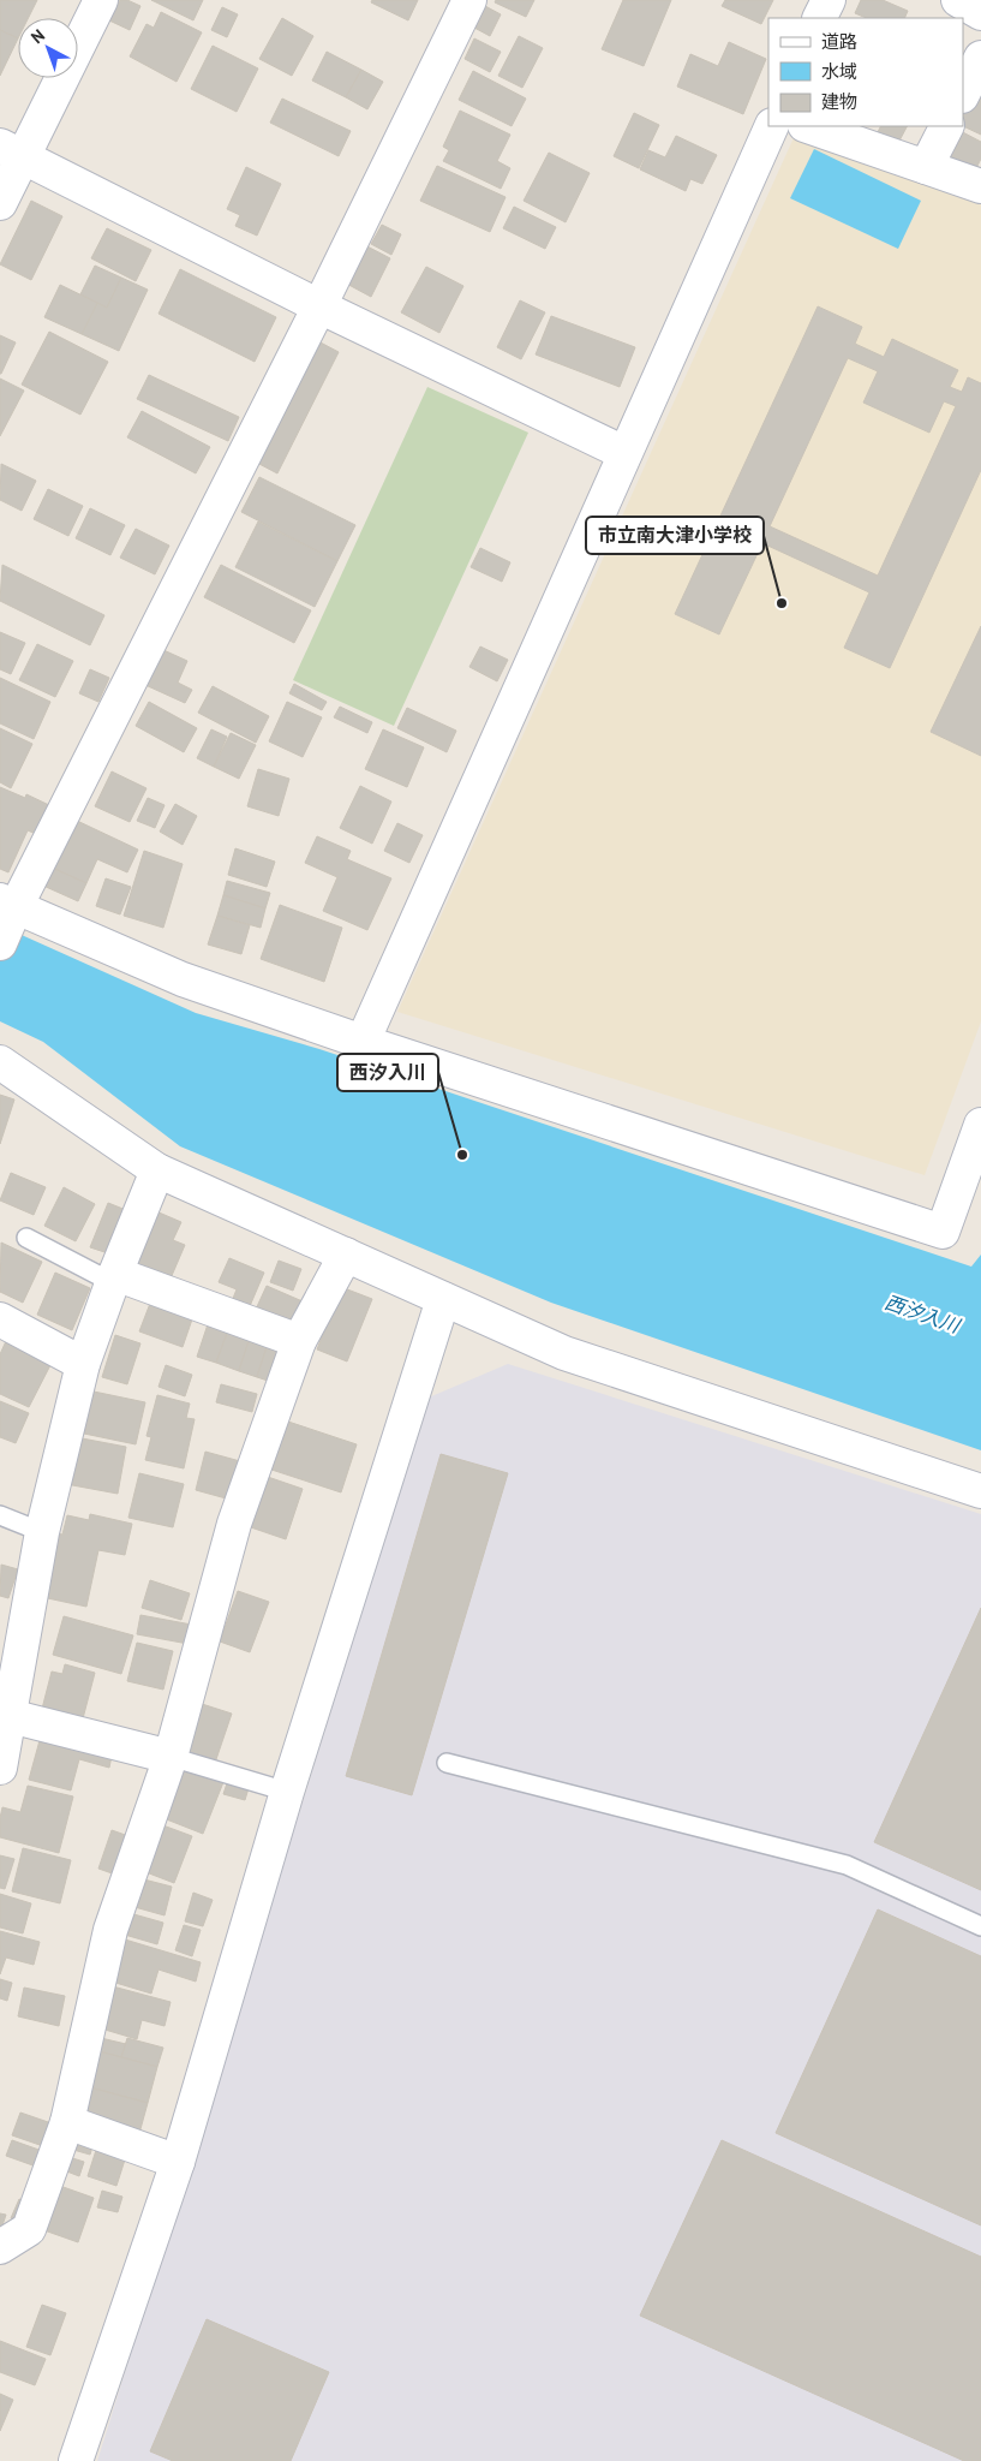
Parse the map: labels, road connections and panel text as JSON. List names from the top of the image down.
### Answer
{
  "water": ["西汐入川"],
  "places": ["市立南大津小学校", "西汐入川"],
  "legend": ["道路", "水域", "建物"],
  "north": "top left"
}
